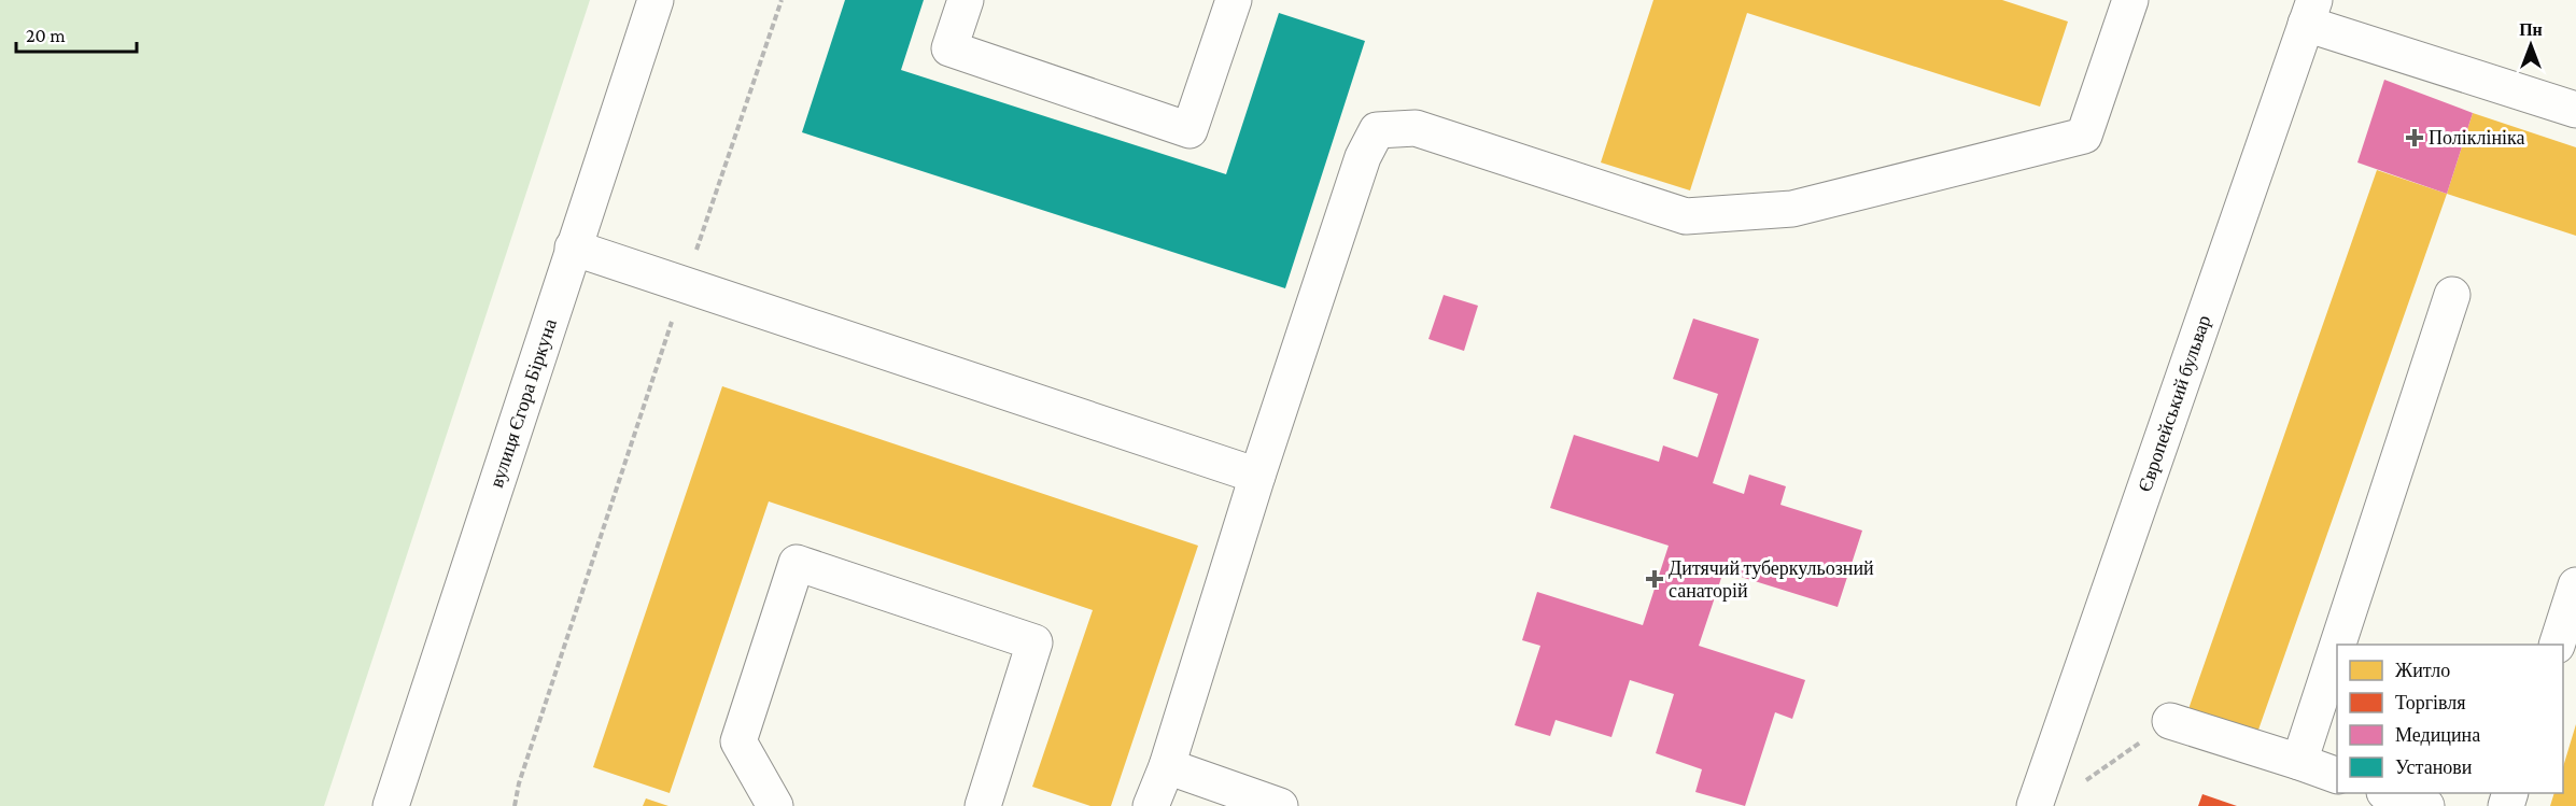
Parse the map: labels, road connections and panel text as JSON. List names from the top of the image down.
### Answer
{
  "streets": {
    "street": ["вулиця Єгора Біркуна", "Європейський бульвар"]
  },
  "places": {
    "health": ["Поліклініка", "Дитячий туберкульозний санаторій"]
  },
  "legend": [
    "Житло",
    "Торгівля",
    "Медицина",
    "Установи"
  ],
  "scale_bar": "20 m",
  "north": "top"
}
